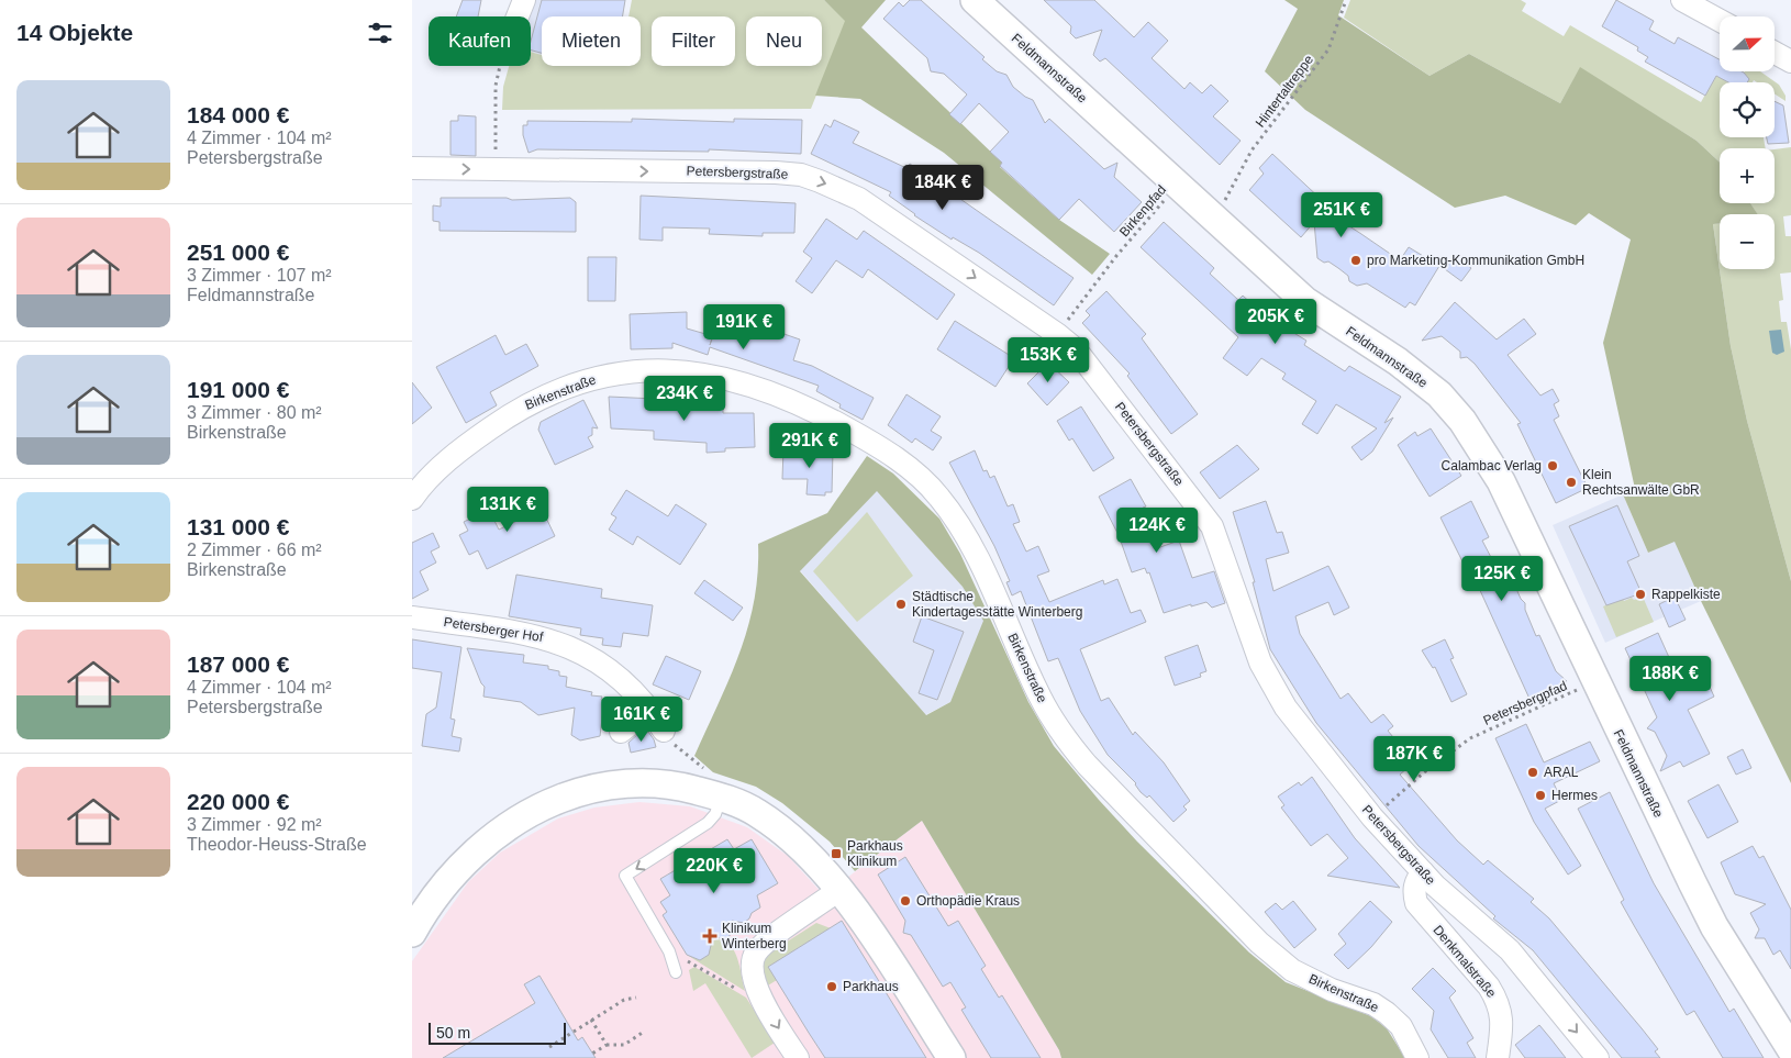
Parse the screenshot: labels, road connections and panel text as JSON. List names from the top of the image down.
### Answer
{
  "streets": {
    "street": [
      "Feldmannstraße",
      "Petersbergstraße",
      "Birkenstraße",
      "Petersberger Hof",
      "Denkmalstraße"
    ],
    "path": ["Hintertaltreppe", "Birkenpfad", "Petersbergpfad"]
  },
  "crossings": [
    ["Feldmannstraße", "Birkenpfad"],
    ["Feldmannstraße", "Petersbergpfad"],
    ["Petersbergstraße", "Denkmalstraße"]
  ],
  "one_way": ["Petersbergstraße"],
  "places": {
    "other": [
      "pro Marketing-Kommunikation GmbH",
      "Calambac Verlag",
      "Klein Rechtsanwälte GbR",
      "Rappelkiste",
      "Städtische Kindertagesstätte Winterberg",
      "ARAL",
      "Hermes",
      "Orthopädie Kraus",
      "Parkhaus"
    ],
    "transit": ["Parkhaus Klinikum"],
    "health": ["Klinikum Winterberg"]
  },
  "scale_bar": "50 m",
  "north": "right",
  "page": {
    "heading": "14 Objekte",
    "map_buttons": ["+", "−"],
    "chip": [
      "Kaufen",
      "Mieten",
      "Filter",
      "Neu"
    ],
    "list": [
      {
        "name": "184 000 €",
        "note": "4 Zimmer · 104 m² · Petersbergstraße"
      },
      {
        "name": "251 000 €",
        "note": "3 Zimmer · 107 m² · Feldmannstraße"
      },
      {
        "name": "191 000 €",
        "note": "3 Zimmer · 80 m² · Birkenstraße"
      },
      {
        "name": "131 000 €",
        "note": "2 Zimmer · 66 m² · Birkenstraße"
      },
      {
        "name": "187 000 €",
        "note": "4 Zimmer · 104 m² · Petersbergstraße"
      },
      {
        "name": "220 000 €",
        "note": "3 Zimmer · 92 m² · Theodor-Heuss-Straße"
      }
    ],
    "price": [
      "184K €",
      "251K €",
      "205K €",
      "191K €",
      "153K €",
      "234K €",
      "291K €",
      "131K €",
      "124K €",
      "125K €",
      "188K €",
      "161K €",
      "187K €",
      "220K €"
    ],
    "scale": "50 m"
  }
}
